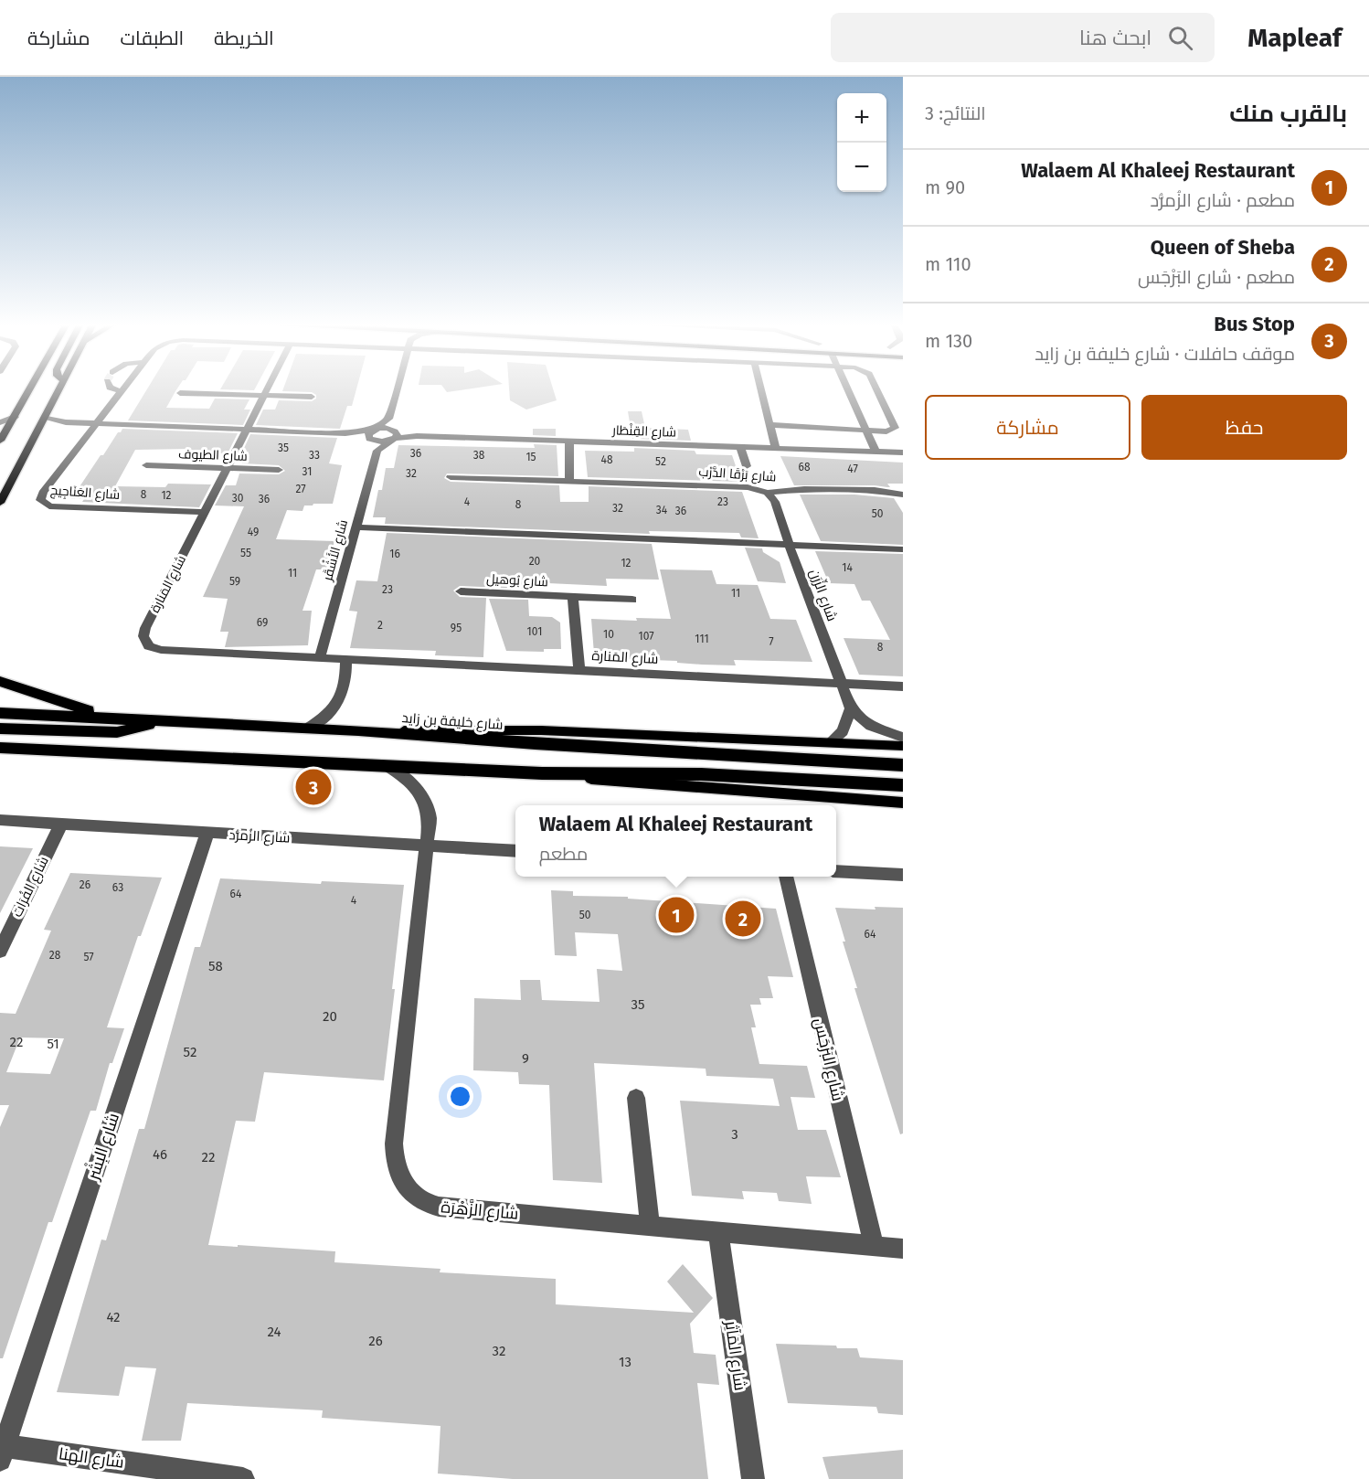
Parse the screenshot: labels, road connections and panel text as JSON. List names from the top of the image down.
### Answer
{
  "streets": {
    "highway": ["شارع خليفة بن زايد"],
    "street": [
      "شارع القِنْطَار",
      "شارع الطيوف",
      "شارع بَرْقَا الدَّرْب",
      "شارع العَنَاجِيج",
      "شارع الأَشْقَر",
      "شارع بُوهيل",
      "شارع المَنارة",
      "شارع الزِّرَن",
      "شارع الزُمرُّد",
      "شارع الفُرَات",
      "شارع البَرْجَس",
      "شارع البِشْر",
      "شارع الزَّهْرَة",
      "شارع المَآثِر",
      "شارع الهنا"
    ]
  },
  "crossings": [
    ["شارع الطيوف", "شارع المَنارة"],
    ["شارع بَرْقَا الدَّرْب", "شارع الزِّرَن"],
    ["شارع العَنَاجِيج", "شارع المَنارة"],
    ["شارع الأَشْقَر", "شارع المَنارة"],
    ["شارع المَنارة", "شارع الزِّرَن"],
    ["شارع الزُمرُّد", "شارع الفُرَات"],
    ["شارع الزُمرُّد", "شارع البِشْر"],
    ["شارع الزُمرُّد", "شارع الزَّهْرَة"],
    ["شارع البَرْجَس", "شارع الزَّهْرَة"],
    ["شارع البِشْر", "شارع الهنا"],
    ["شارع الزَّهْرَة", "شارع المَآثِر"]
  ],
  "house_numbers": [
    "35",
    "36",
    "33",
    "38",
    "15",
    "48",
    "52",
    "68",
    "47",
    "31",
    "32",
    "27",
    "8",
    "12",
    "30",
    "36",
    "4",
    "23",
    "8",
    "32",
    "34",
    "36",
    "50",
    "49",
    "55",
    "16",
    "20",
    "12",
    "14",
    "11",
    "59",
    "23",
    "11",
    "69",
    "2",
    "95",
    "101",
    "10",
    "107",
    "111",
    "7",
    "8",
    "26",
    "63",
    "64",
    "4",
    "50",
    "64",
    "28",
    "57",
    "58",
    "35",
    "20",
    "22",
    "51",
    "52",
    "9",
    "3",
    "46",
    "22",
    "42",
    "24",
    "26",
    "32",
    "13"
  ],
  "page": {
    "header": "Mapleaf",
    "search": "ابحث هنا",
    "nav": ["الخريطة", "الطبقات", "مشاركة"],
    "heading": ["بالقرب منك", "النتائج: 3"],
    "map_buttons": ["+", "−"],
    "list": [
      {
        "mark": "1",
        "name": "Walaem Al Khaleej Restaurant",
        "note": "مطعم · شارع الزُمرُّد",
        "value": "90 m"
      },
      {
        "mark": "2",
        "name": "Queen of Sheba",
        "note": "مطعم · شارع البَرْجَس",
        "value": "110 m"
      },
      {
        "mark": "3",
        "name": "Bus Stop",
        "note": "موقف حافلات · شارع خليفة بن زايد",
        "value": "130 m"
      }
    ],
    "buttons": ["حفظ", "مشاركة"],
    "pins": ["3", "1", "2"],
    "popup": ["Walaem Al Khaleej Restaurant", "مطعم"]
  }
}
